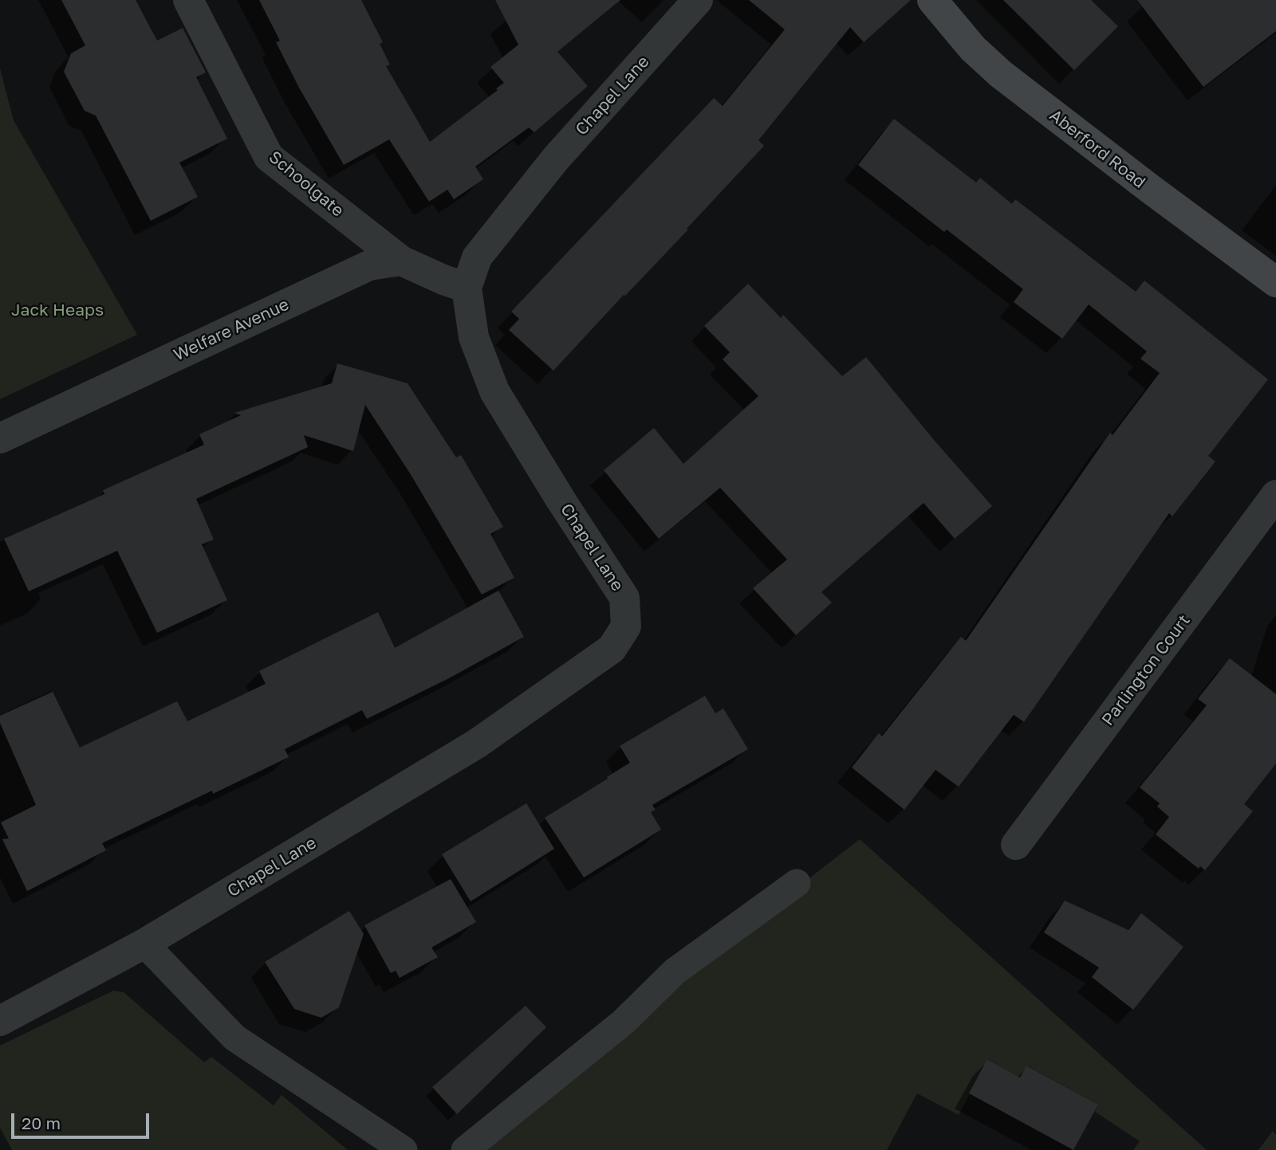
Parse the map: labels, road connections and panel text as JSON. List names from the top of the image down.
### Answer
{
  "streets": {
    "street": [
      "Chapel Lane",
      "Aberford Road",
      "Schoolgate",
      "Welfare Avenue",
      "Parlington Court"
    ]
  },
  "crossings": [
    ["Schoolgate", "Welfare Avenue"]
  ],
  "parks": ["Jack Heaps"],
  "scale_bar": "20 m"
}
